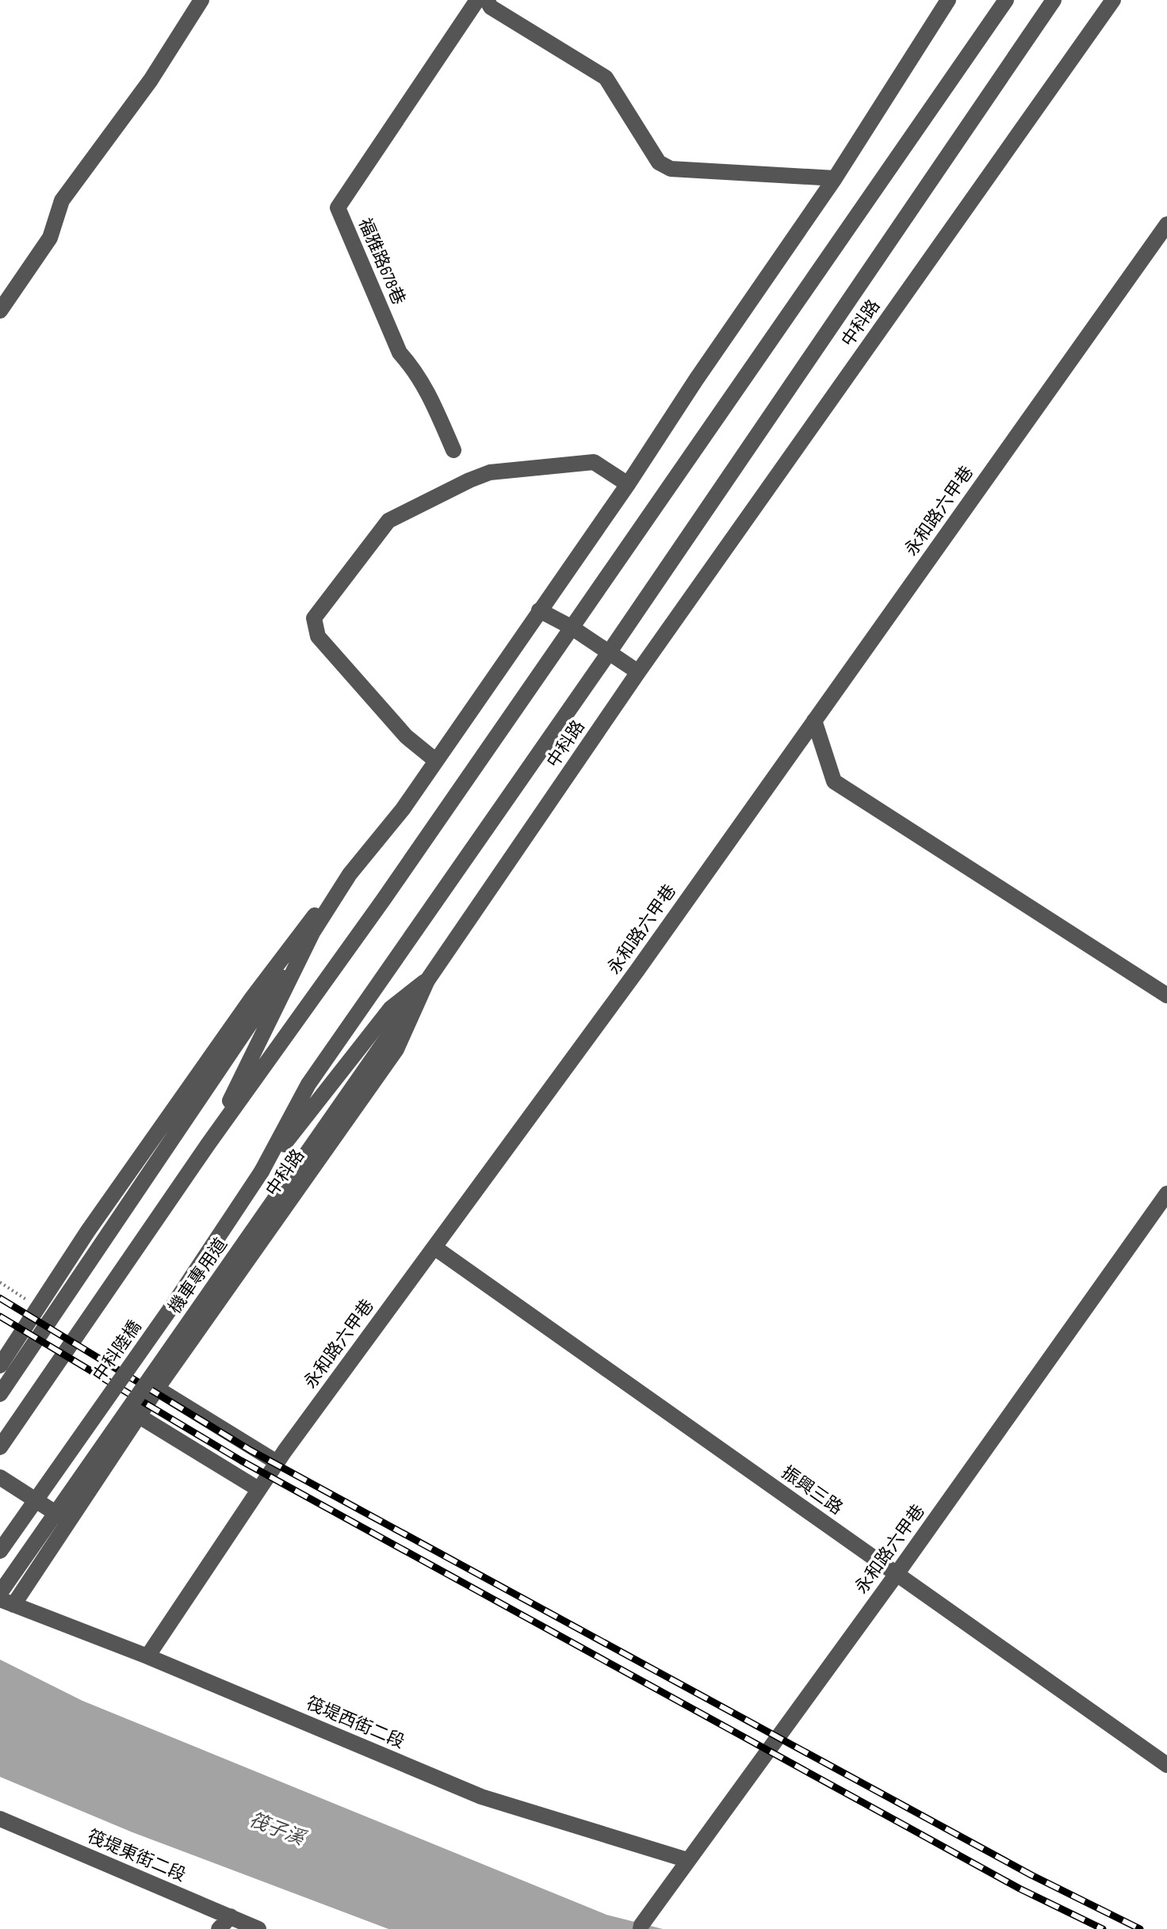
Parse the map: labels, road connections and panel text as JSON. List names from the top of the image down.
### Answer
{
  "streets": {
    "street": [
      "福雅路678巷",
      "中科路",
      "永和路六甲巷",
      "機車專用道",
      "中科陸橋",
      "振興三路",
      "筏堤西街二段",
      "筏堤東街二段"
    ]
  },
  "crossings": [
    ["中科路", "機車專用道"],
    ["中科路", "中科陸橋"],
    ["中科路", "筏堤西街二段"],
    ["永和路六甲巷", "振興三路"],
    ["永和路六甲巷", "筏堤西街二段"]
  ],
  "water": ["筏子溪"]
}
